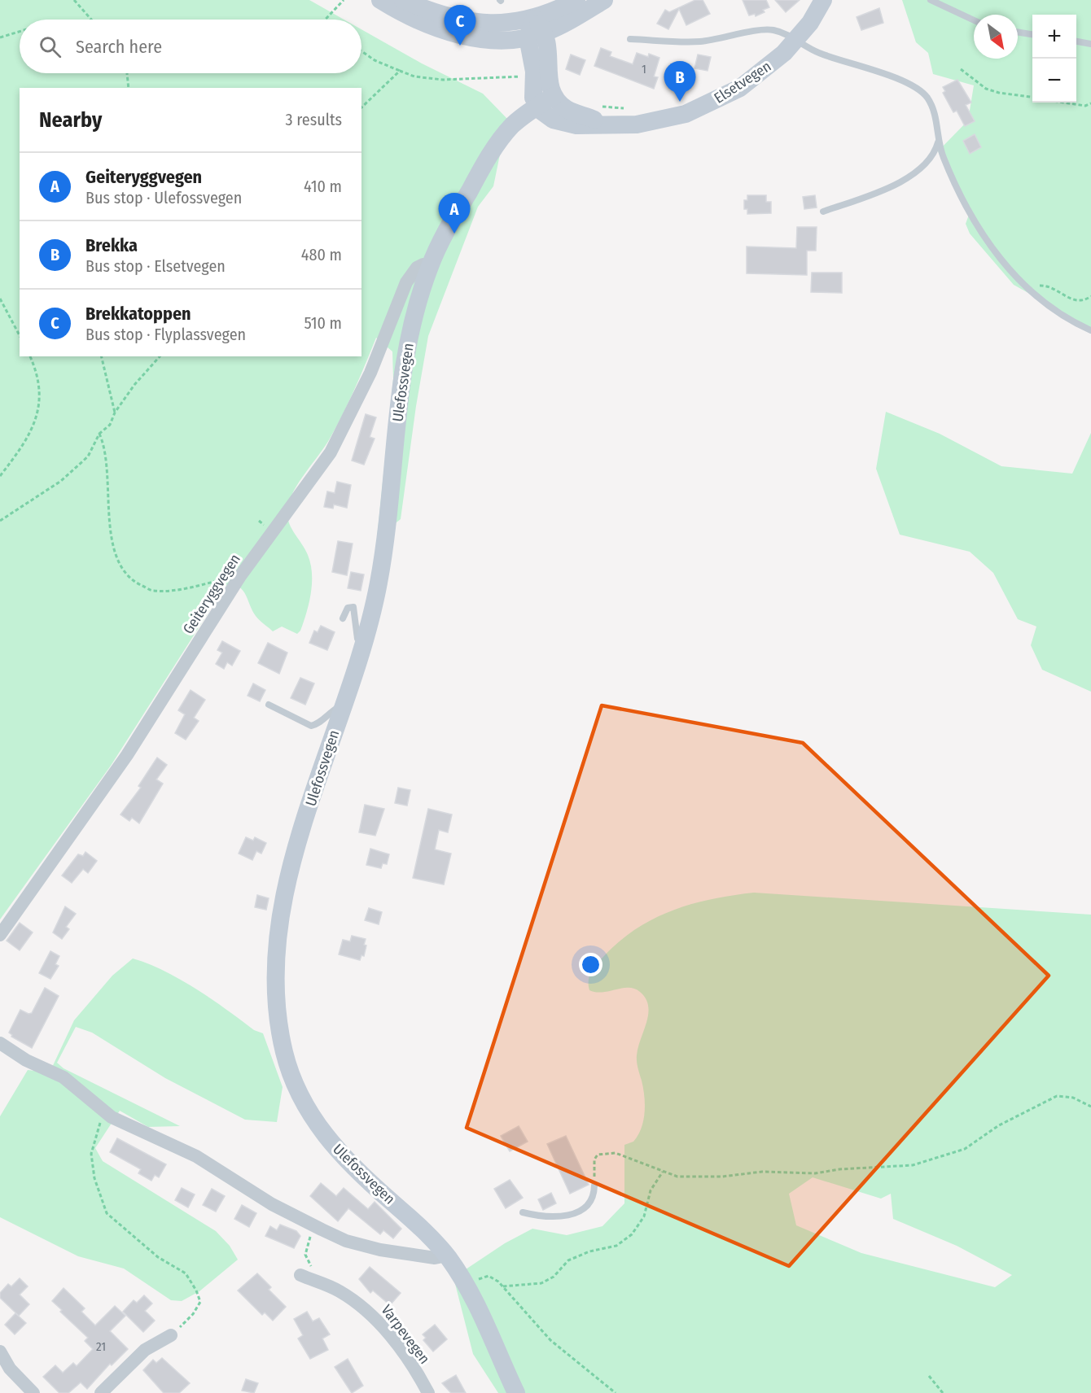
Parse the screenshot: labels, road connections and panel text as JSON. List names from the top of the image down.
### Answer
{
  "streets": {
    "street": [
      "Elsetvegen",
      "Ulefossvegen",
      "Geiteryggvegen",
      "Varpevegen"
    ]
  },
  "crossings": [
    ["Elsetvegen", "Ulefossvegen"],
    ["Ulefossvegen", "Geiteryggvegen"]
  ],
  "house_numbers": ["1", "21"],
  "north": "bottom right",
  "page": {
    "pins": ["C", "B", "A"],
    "map_buttons": ["+", "−"],
    "search": "Search here",
    "heading": ["Nearby", "3 results"],
    "list": [
      {
        "mark": "A",
        "name": "Geiteryggvegen",
        "note": "Bus stop · Ulefossvegen",
        "value": "410 m"
      },
      {
        "mark": "B",
        "name": "Brekka",
        "note": "Bus stop · Elsetvegen",
        "value": "480 m"
      },
      {
        "mark": "C",
        "name": "Brekkatoppen",
        "note": "Bus stop · Flyplassvegen",
        "value": "510 m"
      }
    ]
  }
}
